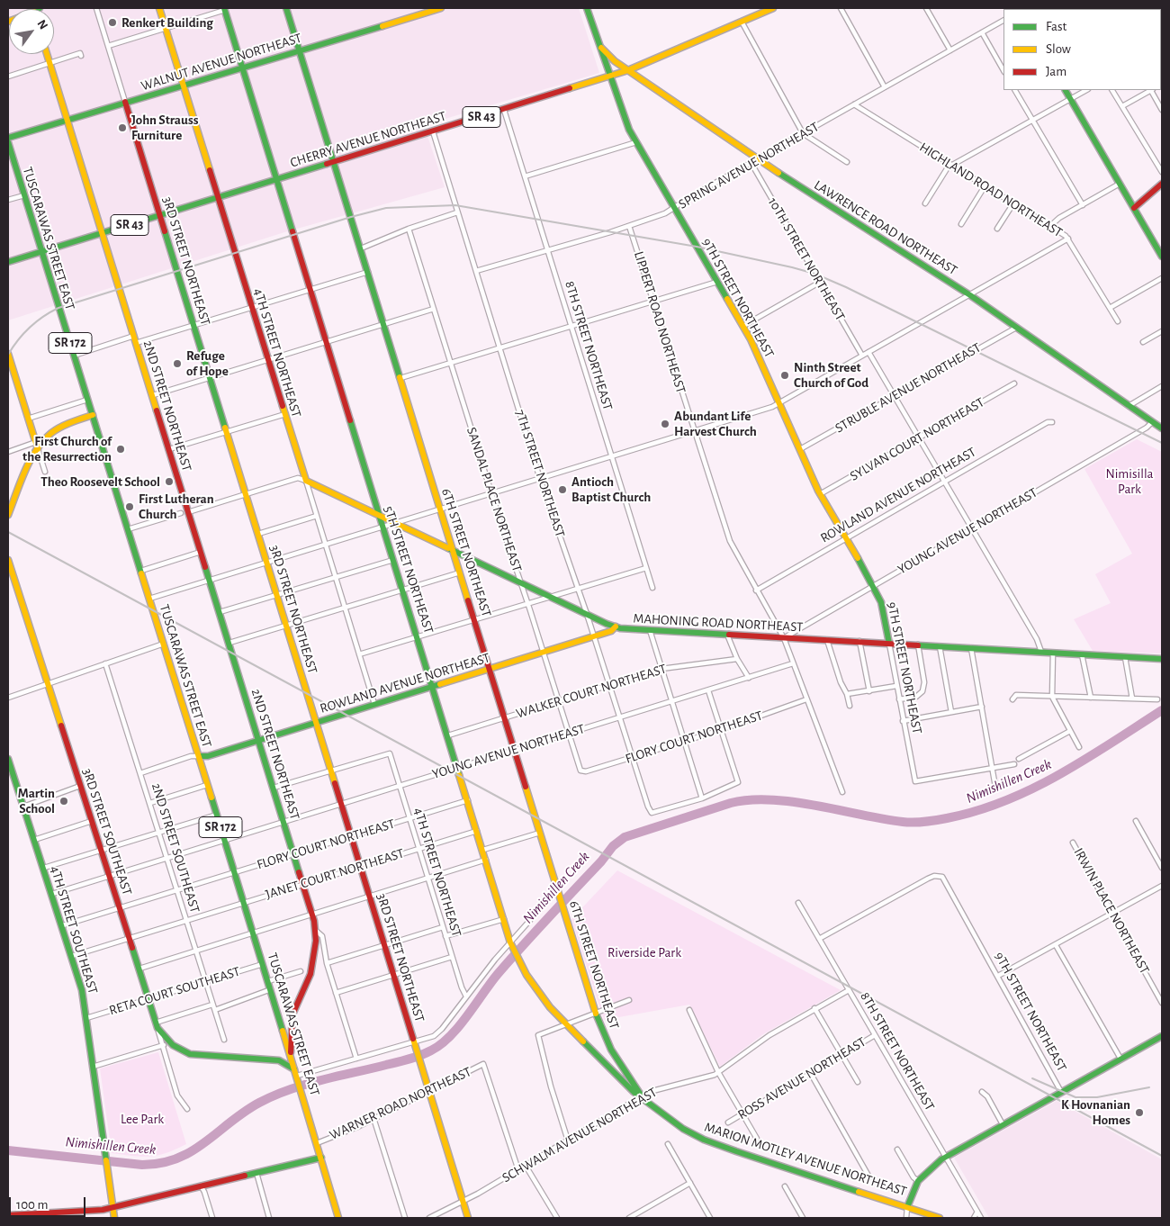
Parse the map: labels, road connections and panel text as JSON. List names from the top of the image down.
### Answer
{
  "streets": {
    "street": [
      "WALNUT AVENUE NORTHEAST",
      "SR 43",
      "CHERRY AVENUE NORTHEAST",
      "SPRING AVENUE NORTHEAST",
      "HIGHLAND ROAD NORTHEAST",
      "LAWRENCE ROAD NORTHEAST",
      "TUSCARAWAS STREET EAST",
      "10TH STREET NORTHEAST",
      "3RD STREET NORTHEAST",
      "9TH STREET NORTHEAST",
      "LIPPERT ROAD NORTHEAST",
      "SR 172",
      "8TH STREET NORTHEAST",
      "4TH STREET NORTHEAST",
      "STRUBLE AVENUE NORTHEAST",
      "2ND STREET NORTHEAST",
      "SYLVAN COURT NORTHEAST",
      "7TH STREET NORTHEAST",
      "ROWLAND AVENUE NORTHEAST",
      "SANDAL PLACE NORTHEAST",
      "YOUNG AVENUE NORTHEAST",
      "6TH STREET NORTHEAST",
      "5TH STREET NORTHEAST",
      "MAHONING ROAD NORTHEAST",
      "WALKER COURT NORTHEAST",
      "FLORY COURT NORTHEAST",
      "3RD STREET SOUTHEAST",
      "2ND STREET SOUTHEAST",
      "JANET COURT NORTHEAST",
      "IRWIN PLACE NORTHEAST",
      "4TH STREET SOUTHEAST",
      "RETA COURT SOUTHEAST",
      "ROSS AVENUE NORTHEAST",
      "WARNER ROAD NORTHEAST",
      "SCHWALM AVENUE NORTHEAST",
      "MARION MOTLEY AVENUE NORTHEAST"
    ]
  },
  "crossings": [
    ["WALNUT AVENUE NORTHEAST", "3RD STREET NORTHEAST"],
    ["WALNUT AVENUE NORTHEAST", "4TH STREET NORTHEAST"],
    ["WALNUT AVENUE NORTHEAST", "2ND STREET NORTHEAST"],
    ["WALNUT AVENUE NORTHEAST", "6TH STREET NORTHEAST"],
    ["WALNUT AVENUE NORTHEAST", "5TH STREET NORTHEAST"],
    ["SR 43", "CHERRY AVENUE NORTHEAST"],
    ["SR 43", "TUSCARAWAS STREET EAST"],
    ["CHERRY AVENUE NORTHEAST", "LAWRENCE ROAD NORTHEAST"],
    ["CHERRY AVENUE NORTHEAST", "TUSCARAWAS STREET EAST"],
    ["CHERRY AVENUE NORTHEAST", "3RD STREET NORTHEAST"],
    ["CHERRY AVENUE NORTHEAST", "9TH STREET NORTHEAST"],
    ["CHERRY AVENUE NORTHEAST", "8TH STREET NORTHEAST"],
    ["CHERRY AVENUE NORTHEAST", "4TH STREET NORTHEAST"],
    ["CHERRY AVENUE NORTHEAST", "2ND STREET NORTHEAST"],
    ["CHERRY AVENUE NORTHEAST", "7TH STREET NORTHEAST"],
    ["CHERRY AVENUE NORTHEAST", "6TH STREET NORTHEAST"],
    ["CHERRY AVENUE NORTHEAST", "5TH STREET NORTHEAST"],
    ["SPRING AVENUE NORTHEAST", "HIGHLAND ROAD NORTHEAST"],
    ["SPRING AVENUE NORTHEAST", "LAWRENCE ROAD NORTHEAST"],
    ["SPRING AVENUE NORTHEAST", "10TH STREET NORTHEAST"],
    ["SPRING AVENUE NORTHEAST", "9TH STREET NORTHEAST"],
    ["SPRING AVENUE NORTHEAST", "LIPPERT ROAD NORTHEAST"],
    ["SPRING AVENUE NORTHEAST", "8TH STREET NORTHEAST"],
    ["SPRING AVENUE NORTHEAST", "7TH STREET NORTHEAST"],
    ["LAWRENCE ROAD NORTHEAST", "9TH STREET NORTHEAST"],
    ["LAWRENCE ROAD NORTHEAST", "STRUBLE AVENUE NORTHEAST"],
    ["LAWRENCE ROAD NORTHEAST", "YOUNG AVENUE NORTHEAST"],
    ["TUSCARAWAS STREET EAST", "2ND STREET NORTHEAST"],
    ["TUSCARAWAS STREET EAST", "ROWLAND AVENUE NORTHEAST"],
    ["TUSCARAWAS STREET EAST", "YOUNG AVENUE NORTHEAST"],
    ["TUSCARAWAS STREET EAST", "FLORY COURT NORTHEAST"],
    ["TUSCARAWAS STREET EAST", "JANET COURT NORTHEAST"],
    ["TUSCARAWAS STREET EAST", "RETA COURT SOUTHEAST"],
    ["TUSCARAWAS STREET EAST", "WARNER ROAD NORTHEAST"],
    ["3RD STREET NORTHEAST", "4TH STREET NORTHEAST"],
    ["3RD STREET NORTHEAST", "ROWLAND AVENUE NORTHEAST"],
    ["3RD STREET NORTHEAST", "YOUNG AVENUE NORTHEAST"],
    ["3RD STREET NORTHEAST", "FLORY COURT NORTHEAST"],
    ["3RD STREET NORTHEAST", "JANET COURT NORTHEAST"],
    ["3RD STREET NORTHEAST", "WARNER ROAD NORTHEAST"],
    ["3RD STREET NORTHEAST", "SCHWALM AVENUE NORTHEAST"],
    ["9TH STREET NORTHEAST", "8TH STREET NORTHEAST"],
    ["9TH STREET NORTHEAST", "STRUBLE AVENUE NORTHEAST"],
    ["9TH STREET NORTHEAST", "SYLVAN COURT NORTHEAST"],
    ["9TH STREET NORTHEAST", "ROWLAND AVENUE NORTHEAST"],
    ["9TH STREET NORTHEAST", "YOUNG AVENUE NORTHEAST"],
    ["9TH STREET NORTHEAST", "MAHONING ROAD NORTHEAST"],
    ["9TH STREET NORTHEAST", "MARION MOTLEY AVENUE NORTHEAST"],
    ["LIPPERT ROAD NORTHEAST", "ROWLAND AVENUE NORTHEAST"],
    ["LIPPERT ROAD NORTHEAST", "YOUNG AVENUE NORTHEAST"],
    ["LIPPERT ROAD NORTHEAST", "MAHONING ROAD NORTHEAST"],
    ["LIPPERT ROAD NORTHEAST", "FLORY COURT NORTHEAST"],
    ["8TH STREET NORTHEAST", "ROSS AVENUE NORTHEAST"],
    ["8TH STREET NORTHEAST", "SCHWALM AVENUE NORTHEAST"],
    ["8TH STREET NORTHEAST", "MARION MOTLEY AVENUE NORTHEAST"],
    ["4TH STREET NORTHEAST", "ROWLAND AVENUE NORTHEAST"],
    ["4TH STREET NORTHEAST", "YOUNG AVENUE NORTHEAST"],
    ["4TH STREET NORTHEAST", "MAHONING ROAD NORTHEAST"],
    ["4TH STREET NORTHEAST", "FLORY COURT NORTHEAST"],
    ["4TH STREET NORTHEAST", "JANET COURT NORTHEAST"],
    ["2ND STREET NORTHEAST", "ROWLAND AVENUE NORTHEAST"],
    ["2ND STREET NORTHEAST", "YOUNG AVENUE NORTHEAST"],
    ["2ND STREET NORTHEAST", "FLORY COURT NORTHEAST"],
    ["2ND STREET NORTHEAST", "JANET COURT NORTHEAST"],
    ["7TH STREET NORTHEAST", "ROWLAND AVENUE NORTHEAST"],
    ["7TH STREET NORTHEAST", "YOUNG AVENUE NORTHEAST"],
    ["7TH STREET NORTHEAST", "MAHONING ROAD NORTHEAST"],
    ["7TH STREET NORTHEAST", "WALKER COURT NORTHEAST"],
    ["7TH STREET NORTHEAST", "FLORY COURT NORTHEAST"],
    ["ROWLAND AVENUE NORTHEAST", "SANDAL PLACE NORTHEAST"],
    ["ROWLAND AVENUE NORTHEAST", "6TH STREET NORTHEAST"],
    ["ROWLAND AVENUE NORTHEAST", "5TH STREET NORTHEAST"],
    ["ROWLAND AVENUE NORTHEAST", "MAHONING ROAD NORTHEAST"],
    ["SANDAL PLACE NORTHEAST", "YOUNG AVENUE NORTHEAST"],
    ["SANDAL PLACE NORTHEAST", "MAHONING ROAD NORTHEAST"],
    ["SANDAL PLACE NORTHEAST", "WALKER COURT NORTHEAST"],
    ["SANDAL PLACE NORTHEAST", "FLORY COURT NORTHEAST"],
    ["YOUNG AVENUE NORTHEAST", "6TH STREET NORTHEAST"],
    ["YOUNG AVENUE NORTHEAST", "5TH STREET NORTHEAST"],
    ["YOUNG AVENUE NORTHEAST", "MAHONING ROAD NORTHEAST"],
    ["YOUNG AVENUE NORTHEAST", "3RD STREET SOUTHEAST"],
    ["YOUNG AVENUE NORTHEAST", "2ND STREET SOUTHEAST"],
    ["YOUNG AVENUE NORTHEAST", "4TH STREET SOUTHEAST"],
    ["6TH STREET NORTHEAST", "5TH STREET NORTHEAST"],
    ["6TH STREET NORTHEAST", "MAHONING ROAD NORTHEAST"],
    ["6TH STREET NORTHEAST", "WALKER COURT NORTHEAST"],
    ["6TH STREET NORTHEAST", "SCHWALM AVENUE NORTHEAST"],
    ["6TH STREET NORTHEAST", "MARION MOTLEY AVENUE NORTHEAST"],
    ["5TH STREET NORTHEAST", "MAHONING ROAD NORTHEAST"],
    ["5TH STREET NORTHEAST", "WALKER COURT NORTHEAST"],
    ["5TH STREET NORTHEAST", "FLORY COURT NORTHEAST"],
    ["5TH STREET NORTHEAST", "JANET COURT NORTHEAST"],
    ["5TH STREET NORTHEAST", "SCHWALM AVENUE NORTHEAST"],
    ["5TH STREET NORTHEAST", "MARION MOTLEY AVENUE NORTHEAST"],
    ["FLORY COURT NORTHEAST", "3RD STREET SOUTHEAST"],
    ["FLORY COURT NORTHEAST", "2ND STREET SOUTHEAST"],
    ["FLORY COURT NORTHEAST", "4TH STREET SOUTHEAST"],
    ["3RD STREET SOUTHEAST", "JANET COURT NORTHEAST"],
    ["3RD STREET SOUTHEAST", "RETA COURT SOUTHEAST"],
    ["2ND STREET SOUTHEAST", "JANET COURT NORTHEAST"],
    ["2ND STREET SOUTHEAST", "RETA COURT SOUTHEAST"],
    ["JANET COURT NORTHEAST", "4TH STREET SOUTHEAST"],
    ["4TH STREET SOUTHEAST", "RETA COURT SOUTHEAST"],
    ["WARNER ROAD NORTHEAST", "SCHWALM AVENUE NORTHEAST"],
    ["SCHWALM AVENUE NORTHEAST", "MARION MOTLEY AVENUE NORTHEAST"]
  ],
  "water": ["Nimishillen Creek"],
  "parks": ["Nimisilla Park", "Riverside Park", "Lee Park"],
  "places": [
    "Renkert Building",
    "John Strauss Furniture",
    "Refuge of Hope",
    "Ninth Street Church of God",
    "Abundant Life Harvest Church",
    "First Church of the Resurrection",
    "Theo Roosevelt School",
    "Antioch Baptist Church",
    "First Lutheran Church",
    "Martin School",
    "K Hovnanian Homes"
  ],
  "legend": ["Fast", "Slow", "Jam"],
  "scale_bar": "100 m",
  "north": "top right"
}
